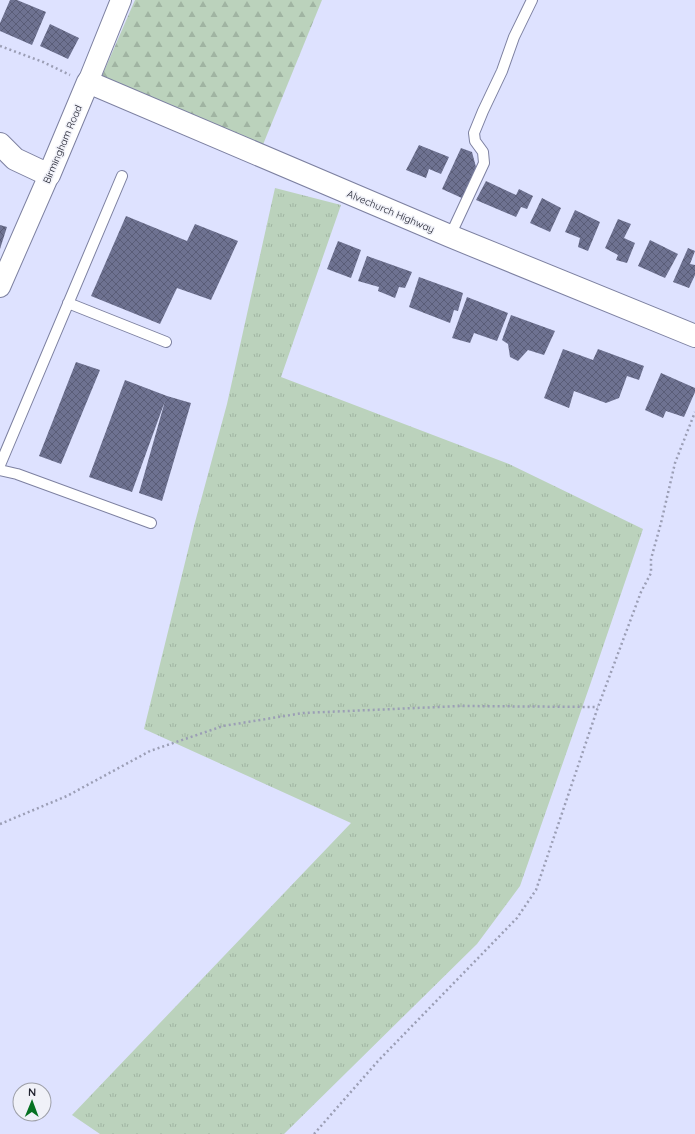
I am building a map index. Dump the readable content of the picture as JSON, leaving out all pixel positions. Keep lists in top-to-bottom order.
{
  "streets": {
    "street": ["Birmingham Road", "Alvechurch Highway"]
  },
  "crossings": [
    ["Birmingham Road", "Alvechurch Highway"]
  ],
  "north": "top"
}
